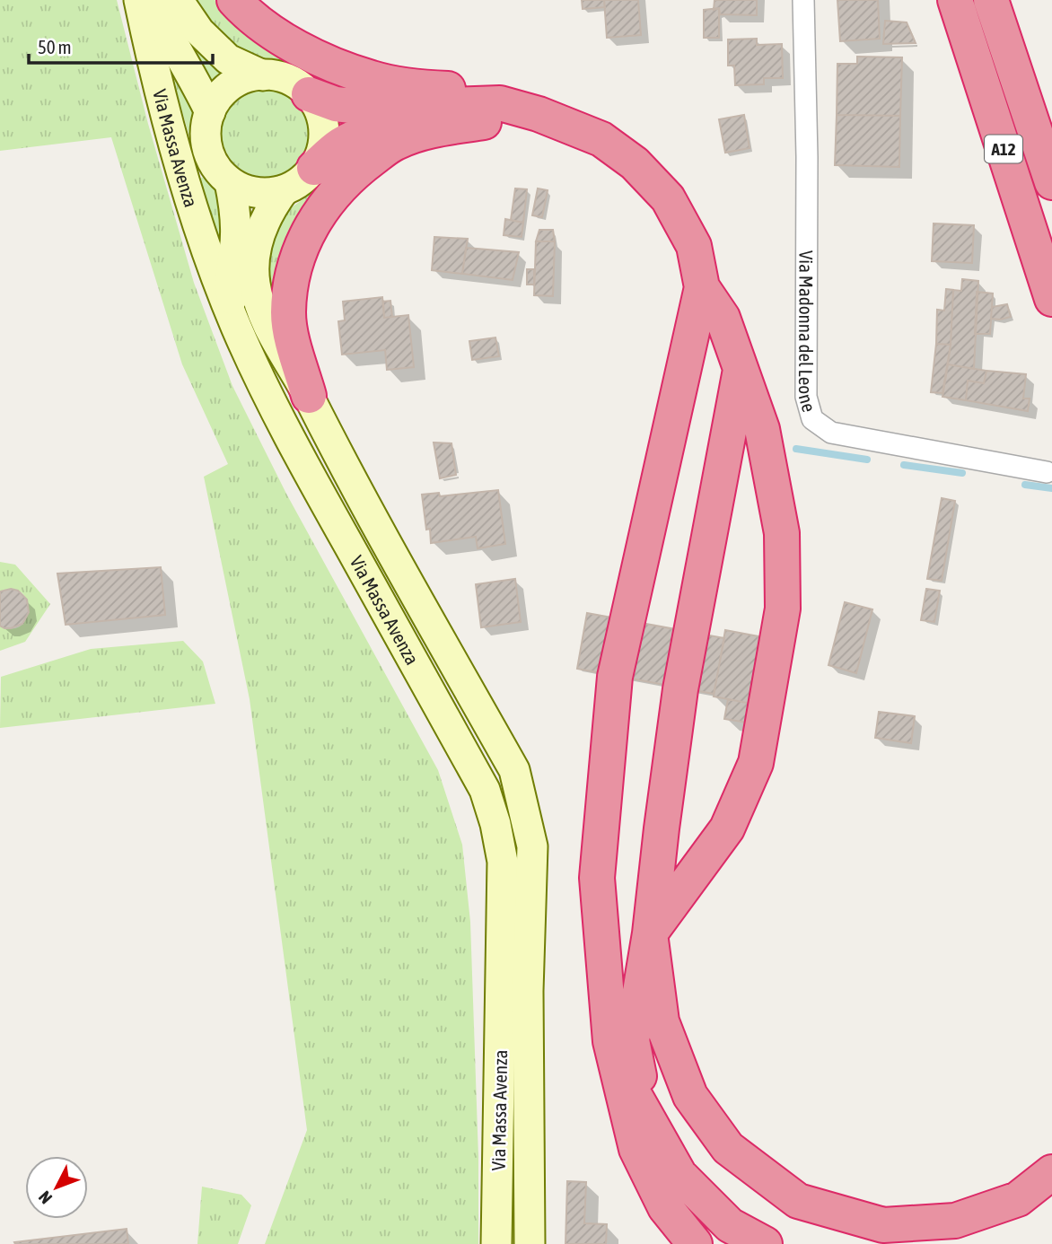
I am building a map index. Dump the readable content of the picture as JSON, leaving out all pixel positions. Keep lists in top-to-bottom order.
{
  "streets": {
    "highway": ["A12"],
    "main road": ["Via Massa Avenza"],
    "street": ["Via Madonna del Leone"]
  },
  "scale_bar": "50 m",
  "north": "bottom left"
}
